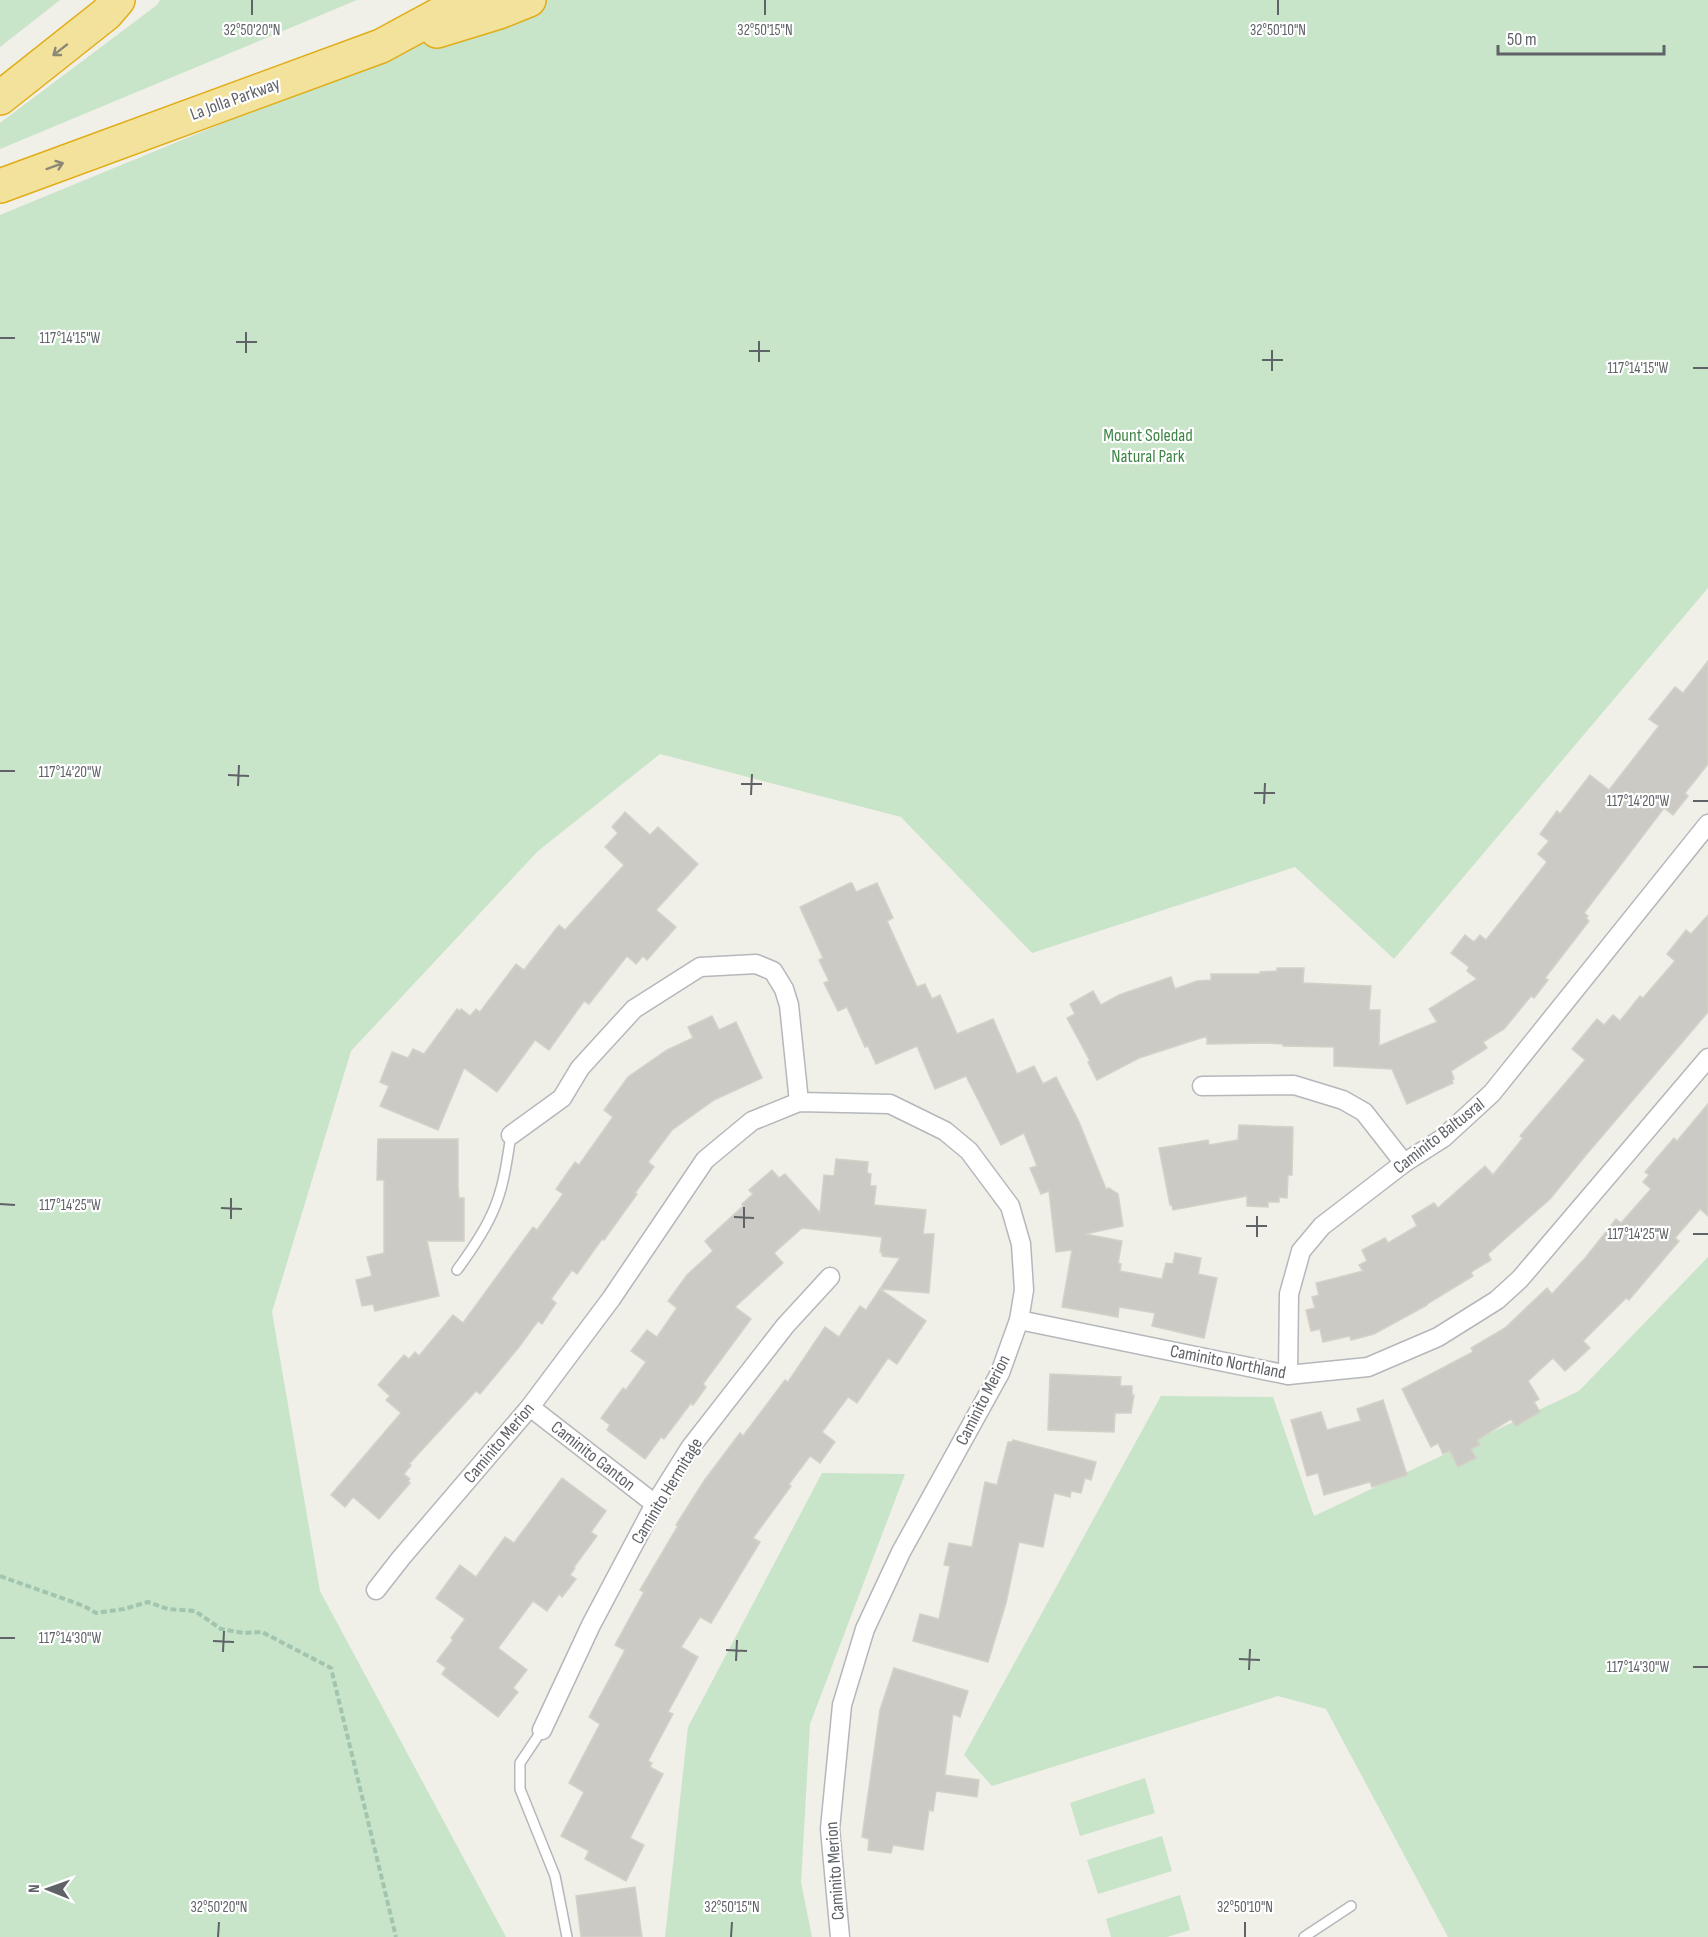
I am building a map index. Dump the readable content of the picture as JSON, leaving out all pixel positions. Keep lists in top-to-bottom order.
{
  "streets": {
    "highway": ["La Jolla Parkway"],
    "street": [
      "Caminito Baltusral",
      "Caminito Northland",
      "Caminito Merion",
      "Caminito Ganton",
      "Caminito Hermitage"
    ]
  },
  "crossings": [
    ["Caminito Baltusral", "Caminito Northland"],
    ["Caminito Northland", "Caminito Merion"],
    ["Caminito Merion", "Caminito Ganton"],
    ["Caminito Ganton", "Caminito Hermitage"]
  ],
  "parks": ["Mount Soledad Natural Park"],
  "scale_bar": "50 m",
  "north": "left",
  "coordinates": [
    "32°50'20\"N",
    "32°50'15\"N",
    "32°50'10\"N",
    "117°14'15\"W",
    "117°14'20\"W",
    "117°14'25\"W",
    "117°14'30\"W"
  ]
}
